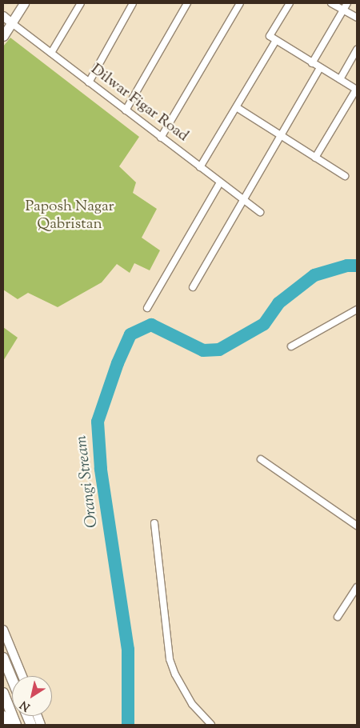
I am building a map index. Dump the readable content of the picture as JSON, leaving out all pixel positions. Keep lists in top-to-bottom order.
{
  "streets": {
    "street": ["Dilwar Figar Road"]
  },
  "water": ["Orangi Stream"],
  "parks": ["Paposh Nagar Qabristan"],
  "north": "bottom left"
}
